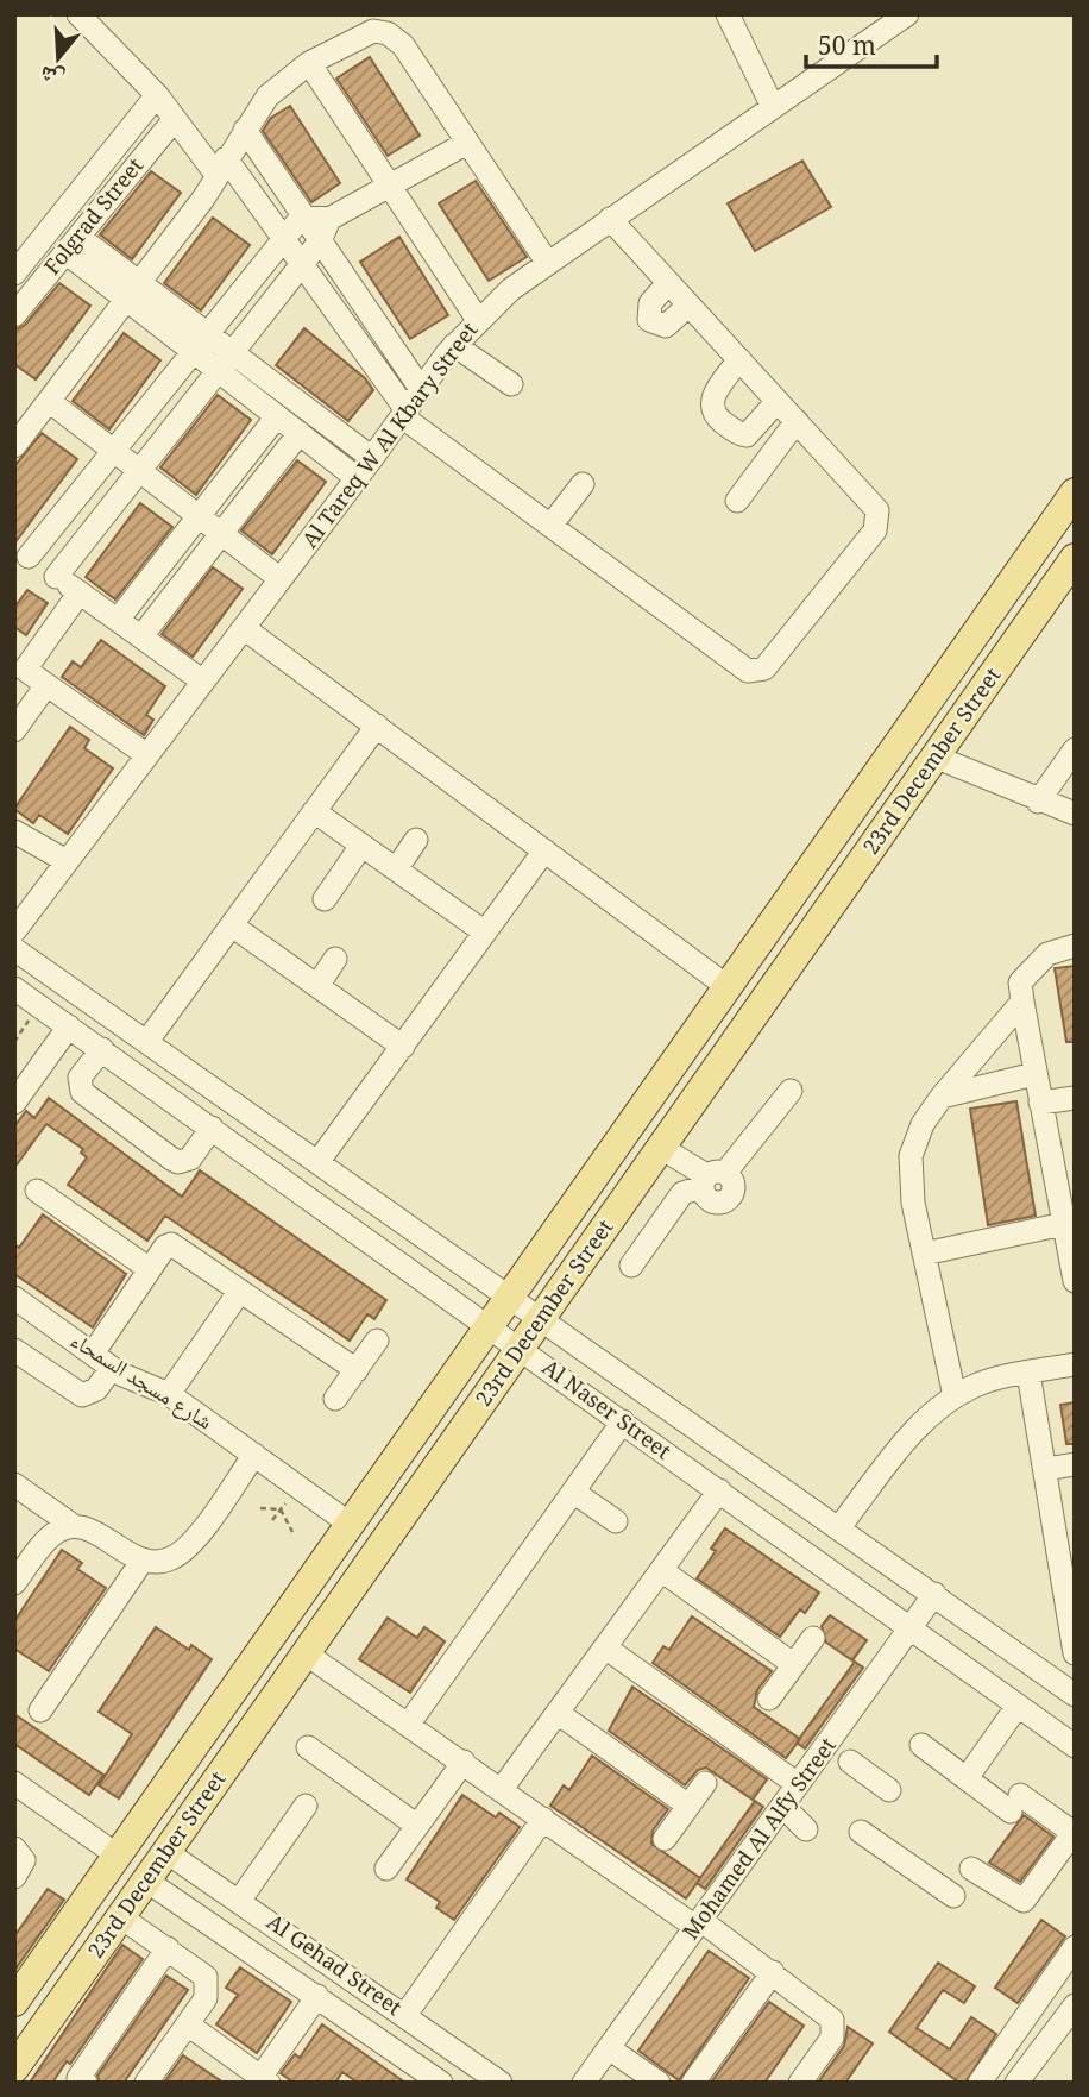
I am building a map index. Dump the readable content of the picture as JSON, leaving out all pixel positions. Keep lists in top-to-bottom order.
{
  "streets": {
    "main road": ["23rd December Street"],
    "street": [
      "Folgrad Street",
      "Al Tareq W Al Kbary Street",
      "شارع مسجد السمحاء",
      "Al Naser Street",
      "Mohamed Al Alfy Street",
      "Al Gehad Street"
    ]
  },
  "crossings": [
    ["23rd December Street", "شارع مسجد السمحاء"],
    ["23rd December Street", "Al Naser Street"],
    ["23rd December Street", "Al Gehad Street"],
    ["Al Naser Street", "Mohamed Al Alfy Street"]
  ],
  "scale_bar": "50 m",
  "north": "bottom"
}
